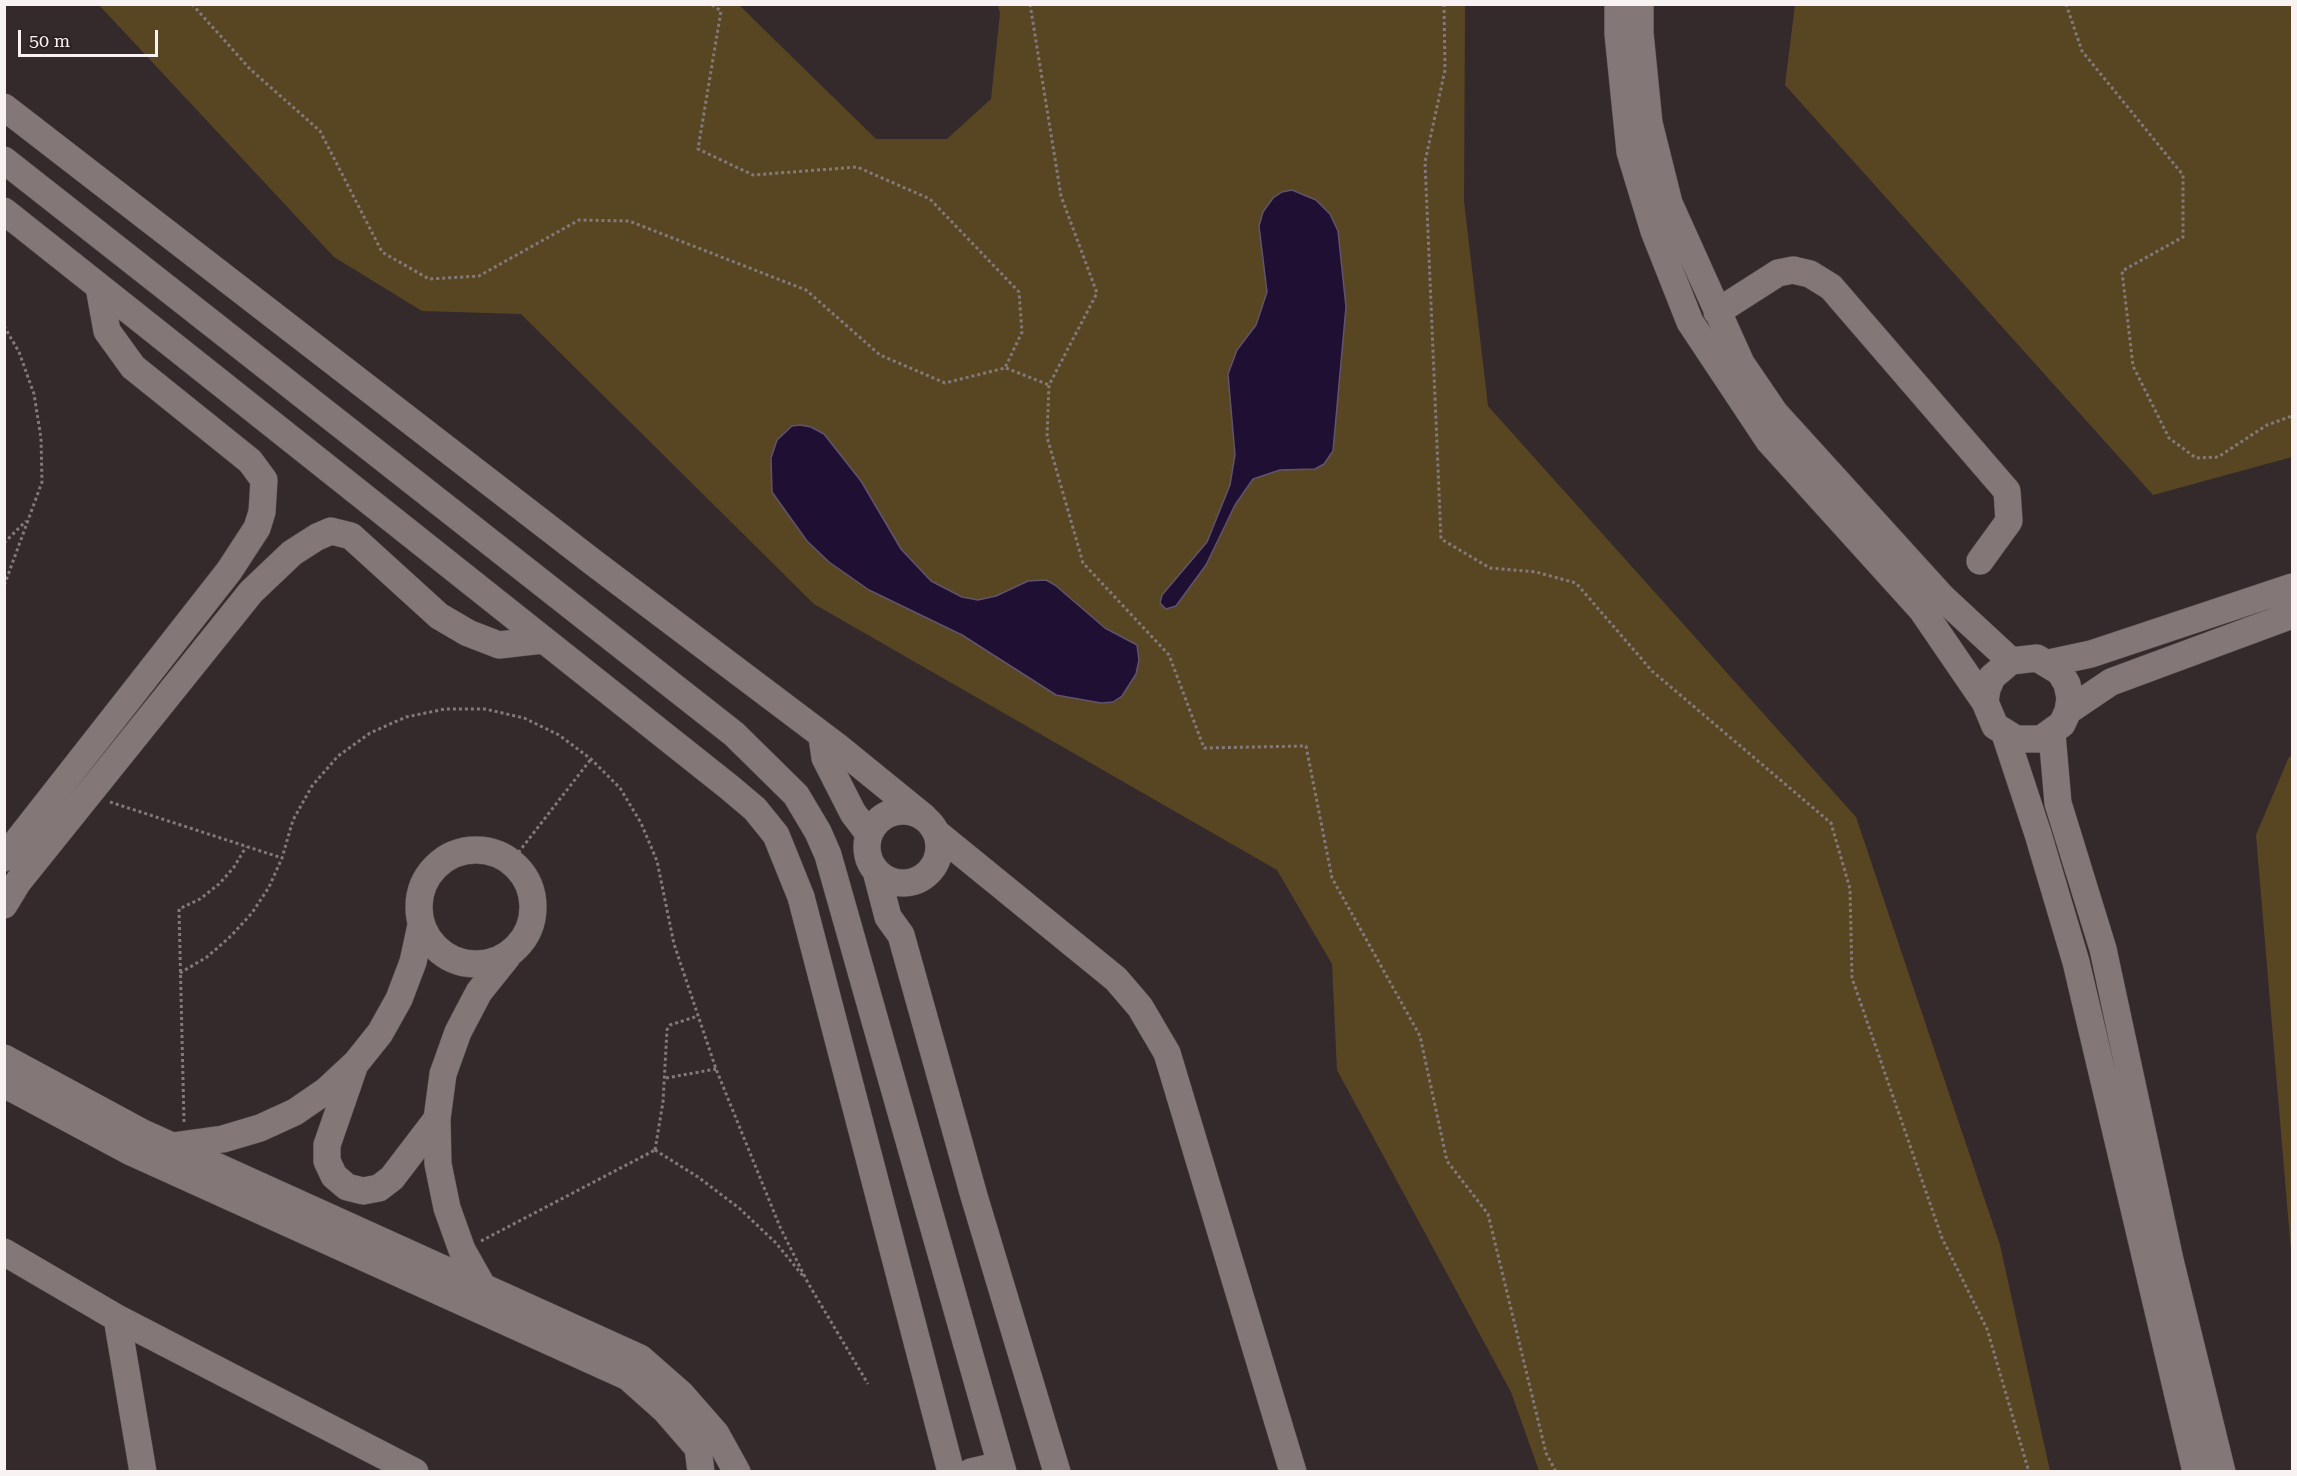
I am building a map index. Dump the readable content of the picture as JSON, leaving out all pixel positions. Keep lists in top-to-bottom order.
{
  "scale_bar": "50 m"
}
